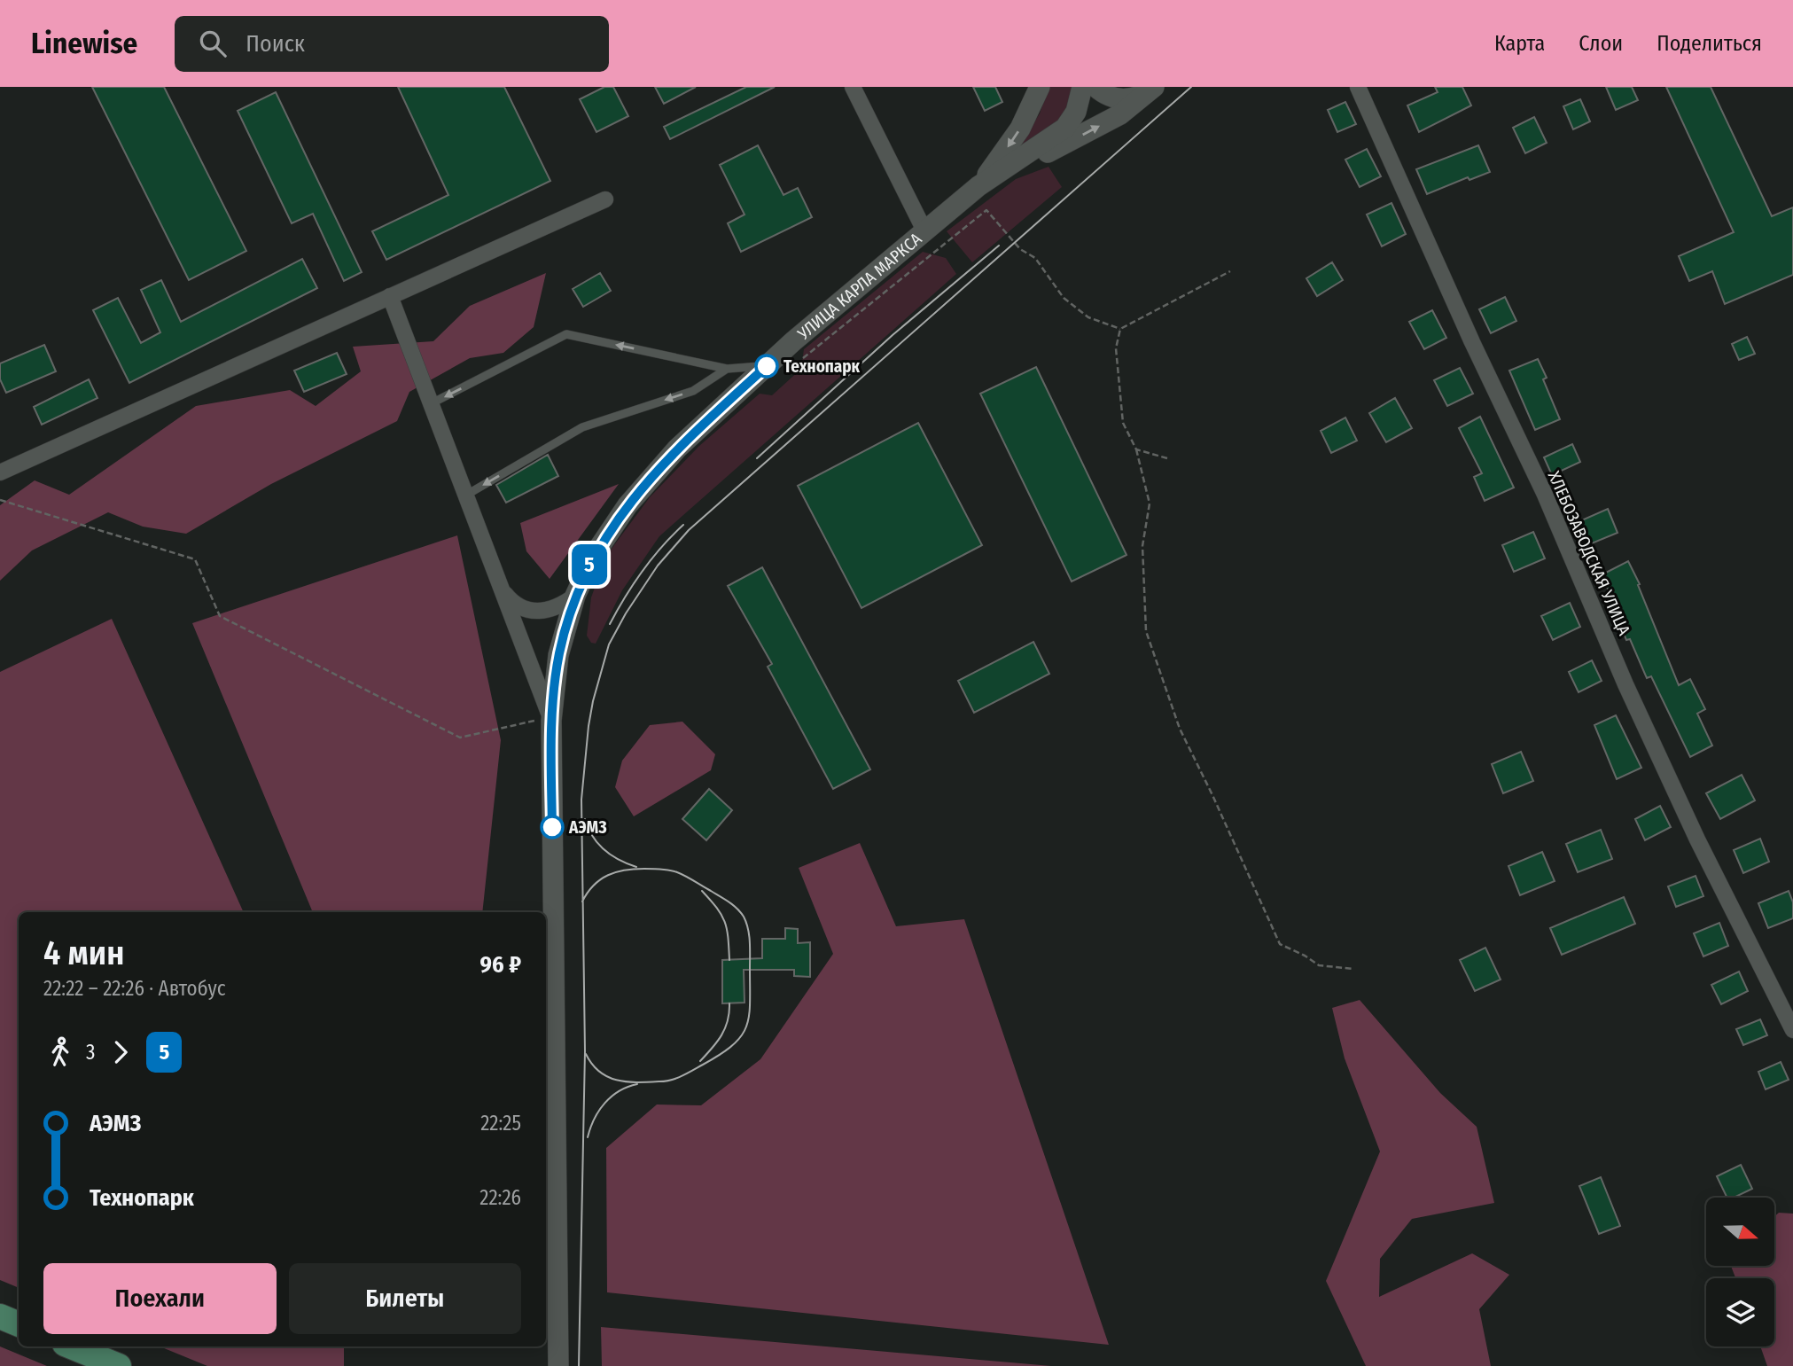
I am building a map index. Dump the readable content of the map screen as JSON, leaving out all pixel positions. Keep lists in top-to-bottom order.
{
  "streets": {
    "street": ["УЛИЦА КАРЛА МАРКСА", "ХЛЕБОЗАВОДСКАЯ УЛИЦА"]
  },
  "places": ["Технопарк", "АЭМЗ"],
  "lines": ["bus line 5"],
  "north": "right",
  "page": {
    "header": "Linewise",
    "search": "Поиск",
    "nav": ["Карта", "Слои", "Поделиться"],
    "on_map": "5",
    "heading": ["4 мин", "22:22 – 22:26 · Автобус", "96 ₽"],
    "legs": ["3", "5"],
    "list": [
      {
        "name": "АЭМЗ",
        "value": "22:25"
      },
      {
        "name": "Технопарк",
        "value": "22:26"
      }
    ],
    "buttons": ["Поехали", "Билеты"]
  }
}
